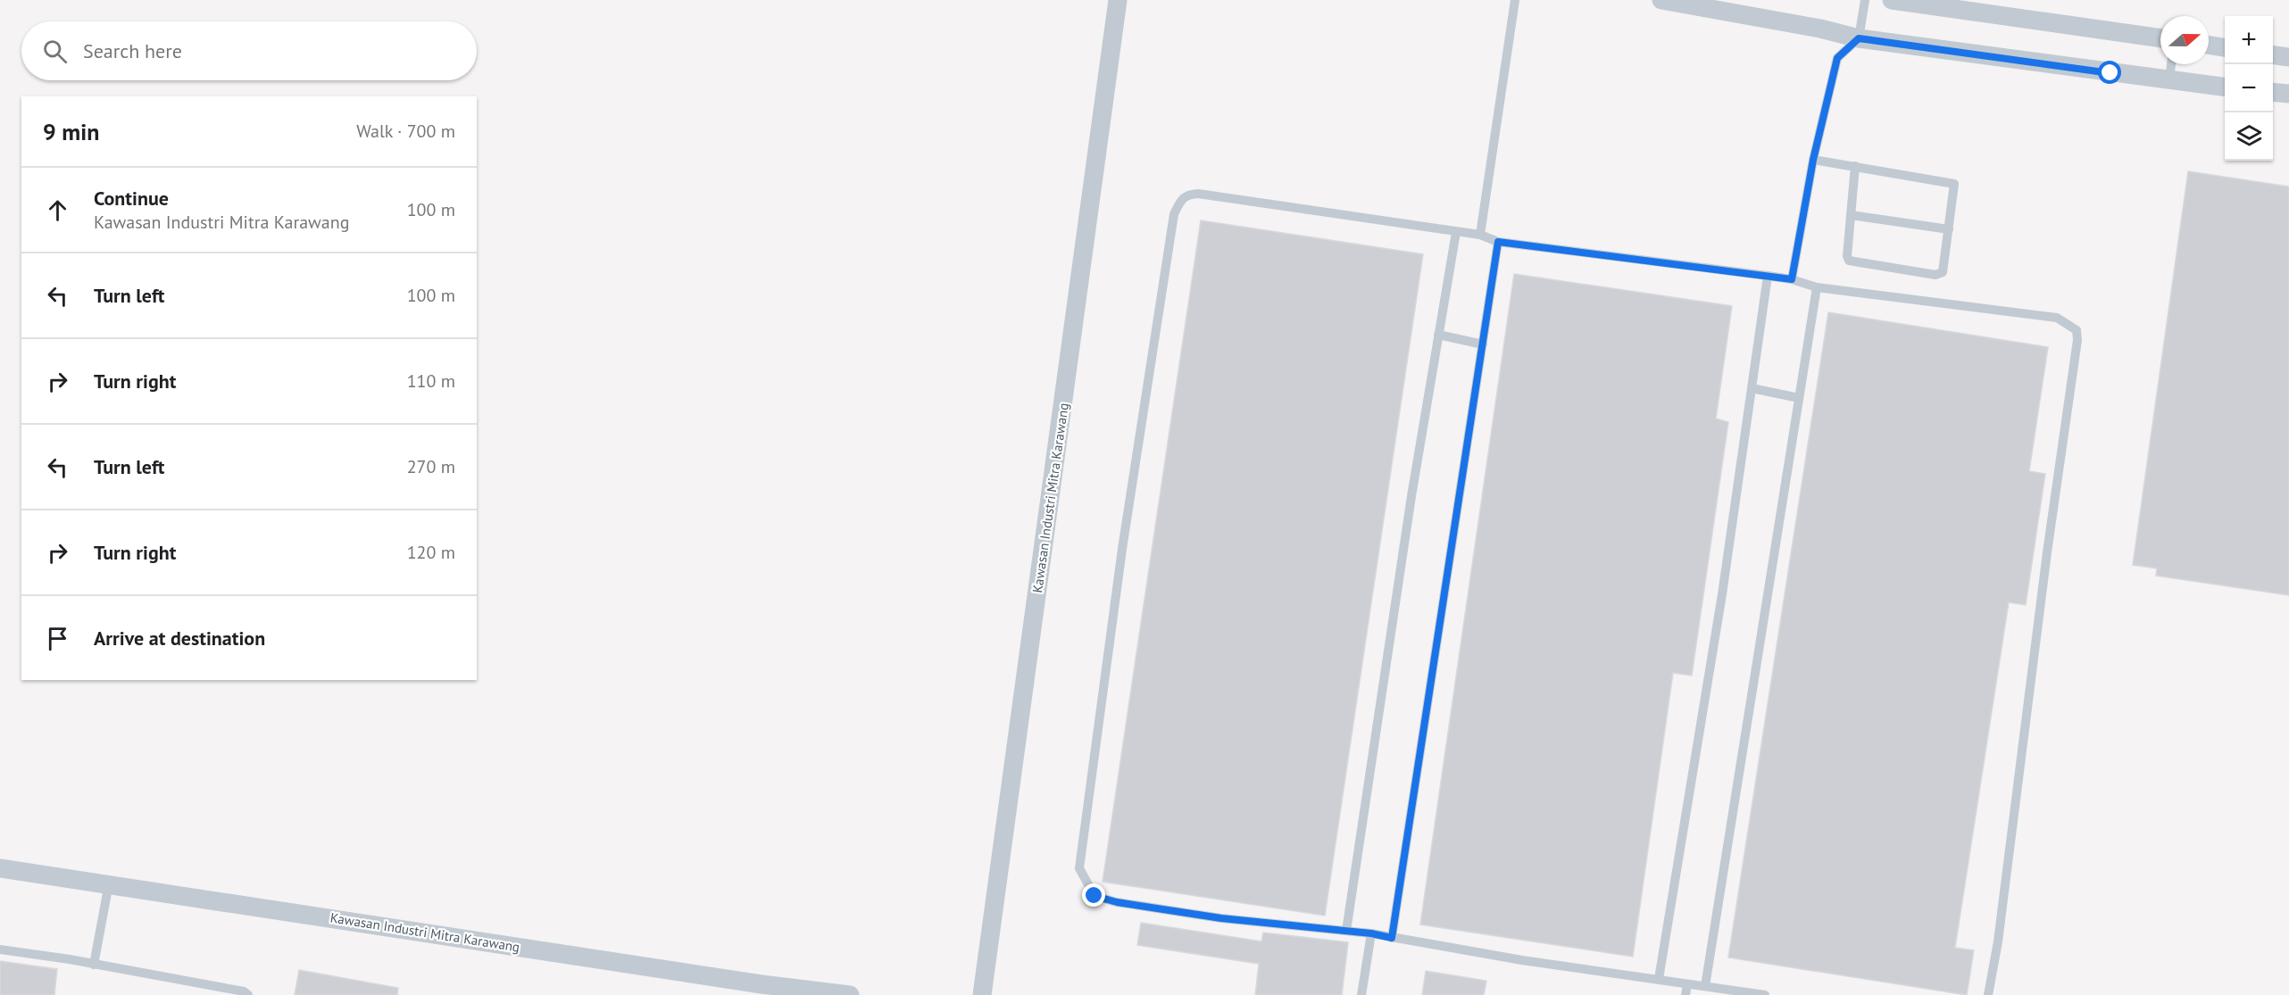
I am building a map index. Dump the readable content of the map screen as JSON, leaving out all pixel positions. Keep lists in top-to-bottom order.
{
  "streets": {
    "street": ["Kawasan Industri Mitra Karawang"]
  },
  "north": "right",
  "page": {
    "map_buttons": ["+", "−"],
    "search": "Search here",
    "heading": ["9 min", "Walk · 700 m"],
    "list": [
      ["Continue", "Kawasan Industri Mitra Karawang", "100 m"],
      ["Turn left", "100 m"],
      ["Turn right", "110 m"],
      ["Turn left", "270 m"],
      ["Turn right", "120 m"],
      "Arrive at destination"
    ]
  }
}
